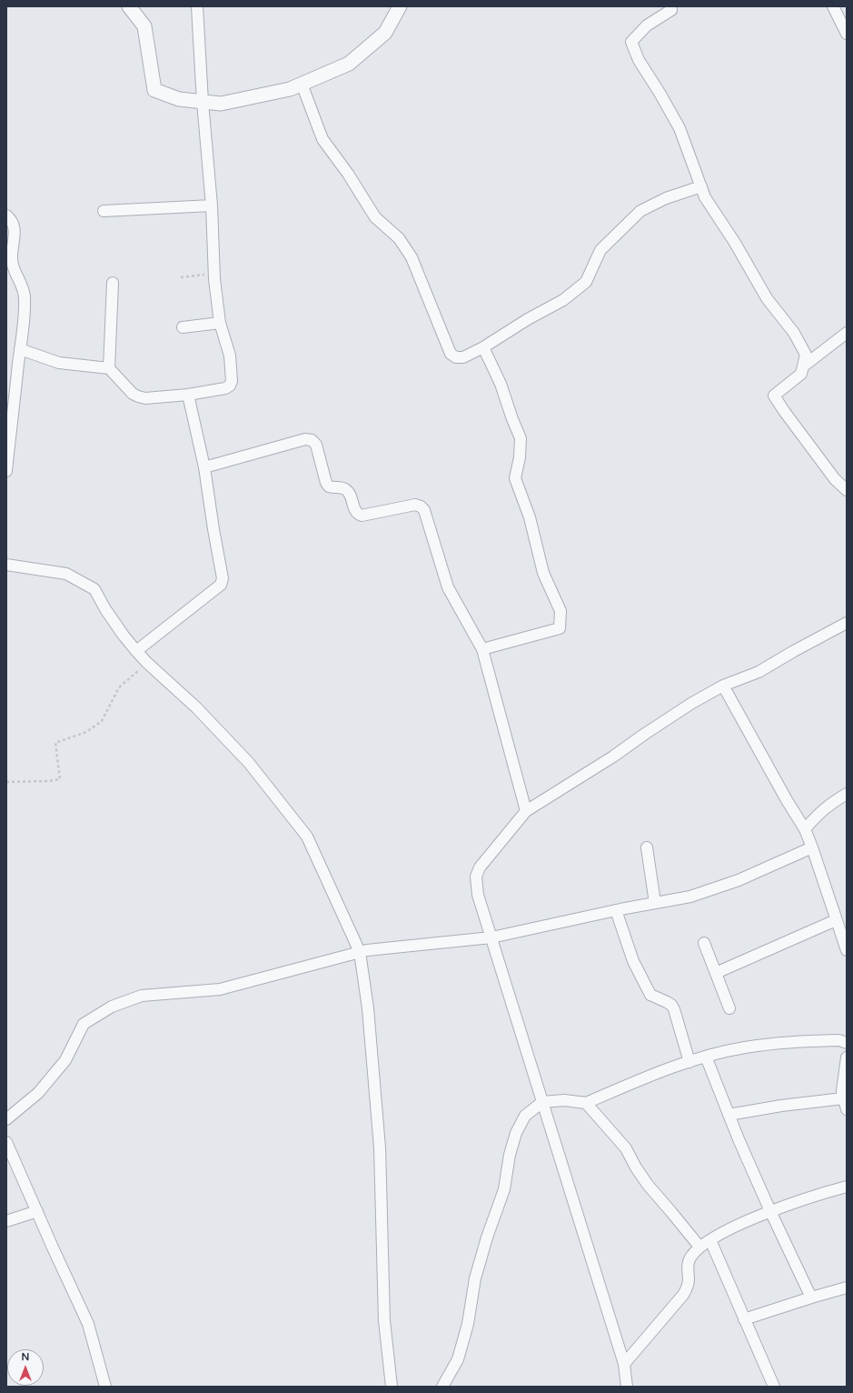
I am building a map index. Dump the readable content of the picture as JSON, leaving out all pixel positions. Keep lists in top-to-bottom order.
{
  "north": "top"
}
